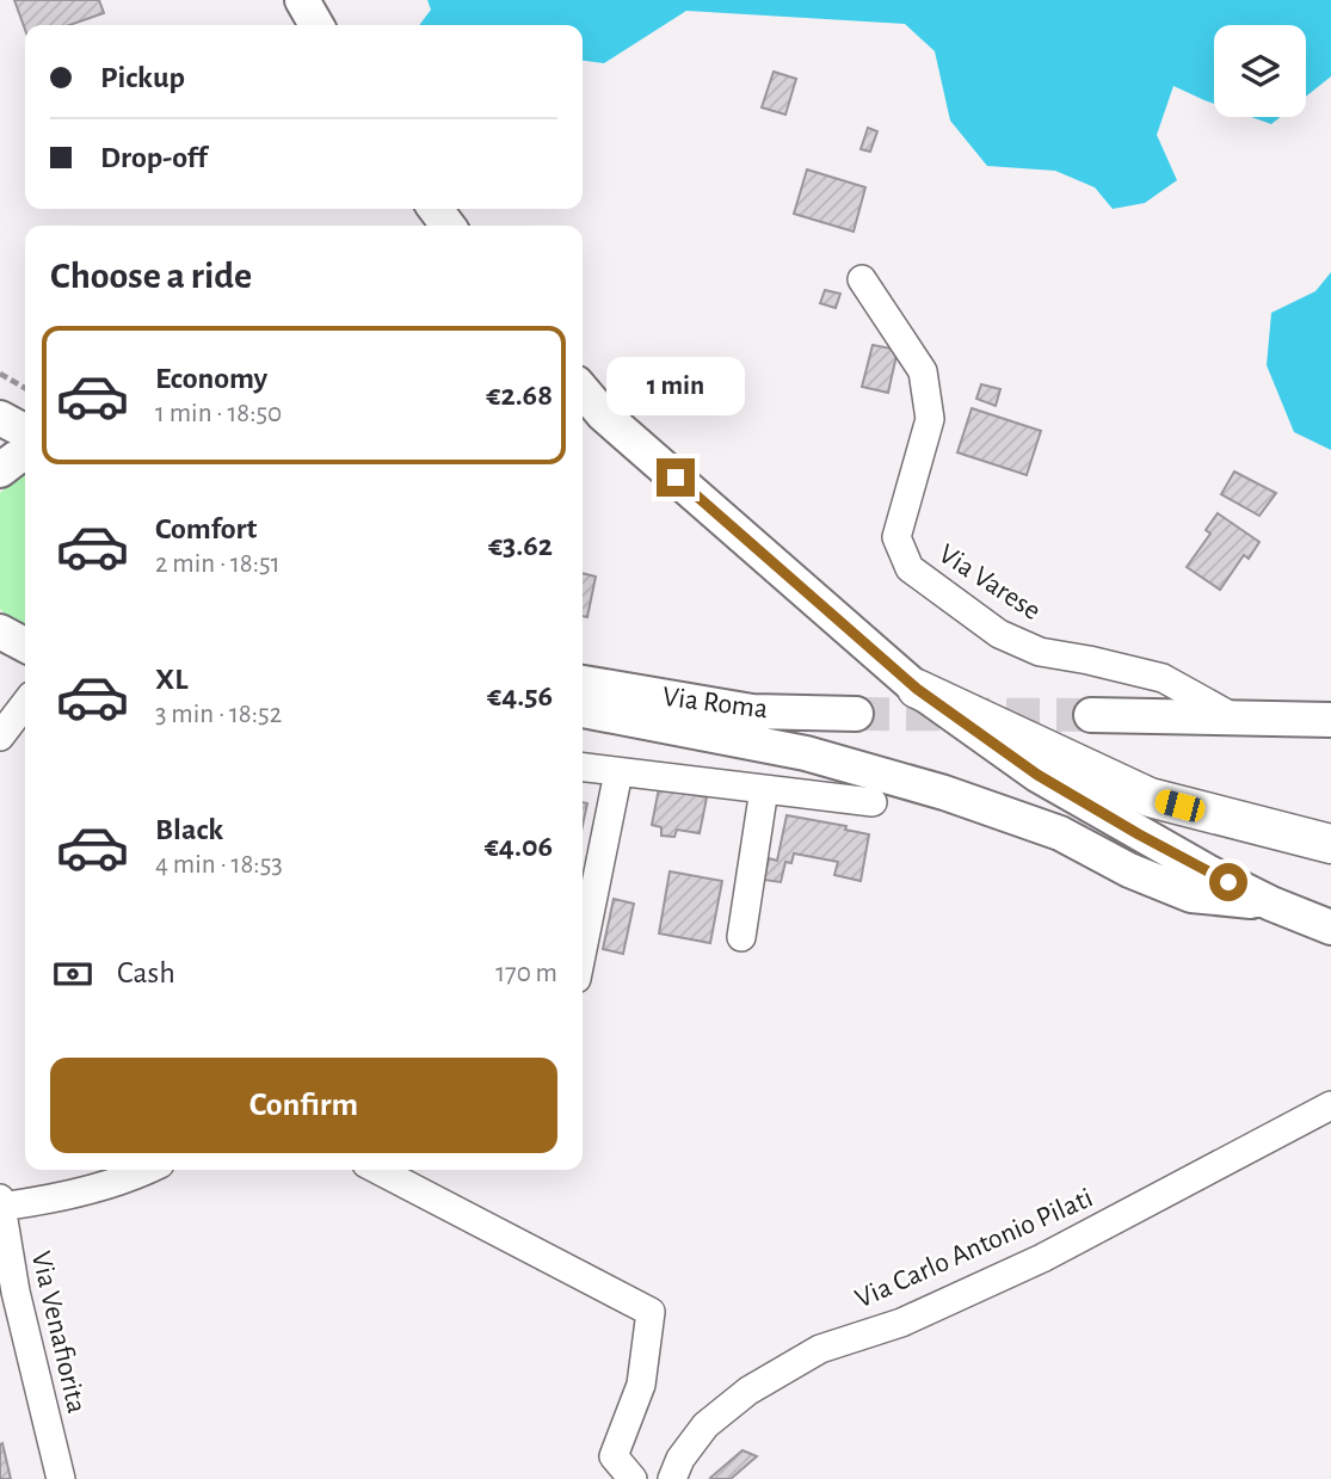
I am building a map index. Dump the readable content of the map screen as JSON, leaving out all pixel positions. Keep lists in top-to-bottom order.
{
  "streets": {
    "main road": ["Via Roma"],
    "street": ["Via Varese", "Via Carlo Antonio Pilati", "Via Venafiorita"]
  },
  "page": {
    "banner": ["Pickup", "Drop-off"],
    "heading": "Choose a ride",
    "list": [
      {
        "name": "Economy",
        "note": "1 min · 18:50",
        "value": "€2.68"
      },
      {
        "name": "Comfort",
        "note": "2 min · 18:51",
        "value": "€3.62"
      },
      {
        "name": "XL",
        "note": "3 min · 18:52",
        "value": "€4.56"
      },
      {
        "name": "Black",
        "note": "4 min · 18:53",
        "value": "€4.06"
      }
    ],
    "bubble": "1 min",
    "pay": ["Cash", "170 m"],
    "buttons": "Confirm"
  }
}
